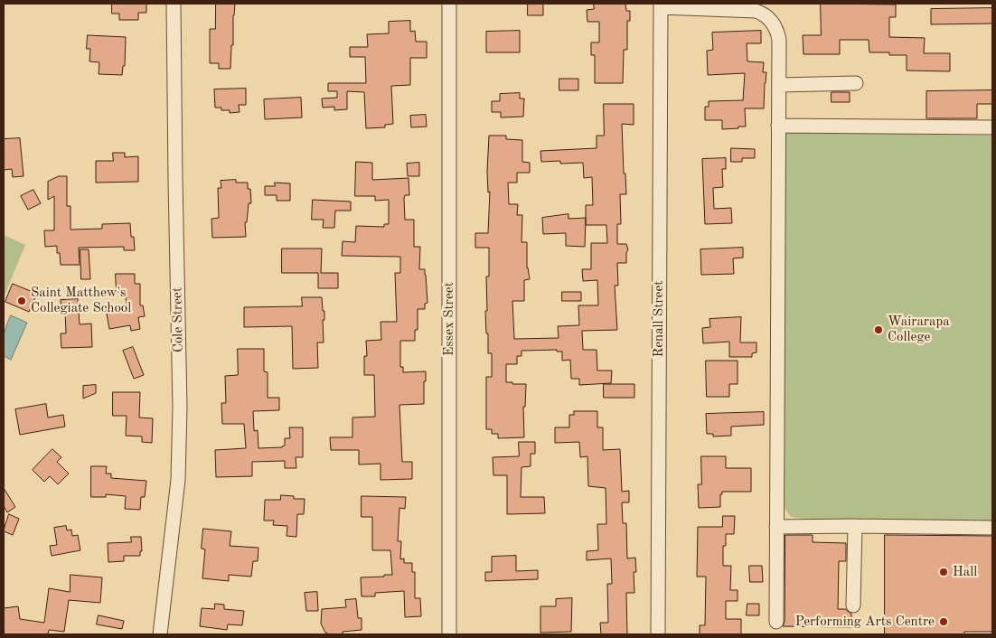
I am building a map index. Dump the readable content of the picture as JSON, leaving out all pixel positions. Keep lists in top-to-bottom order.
{
  "streets": {
    "street": ["Essex Street", "Renall Street", "Cole Street"]
  },
  "places": [
    "Saint Matthew's Collegiate School",
    "Wairarapa College",
    "Hall",
    "Performing Arts Centre"
  ]
}
